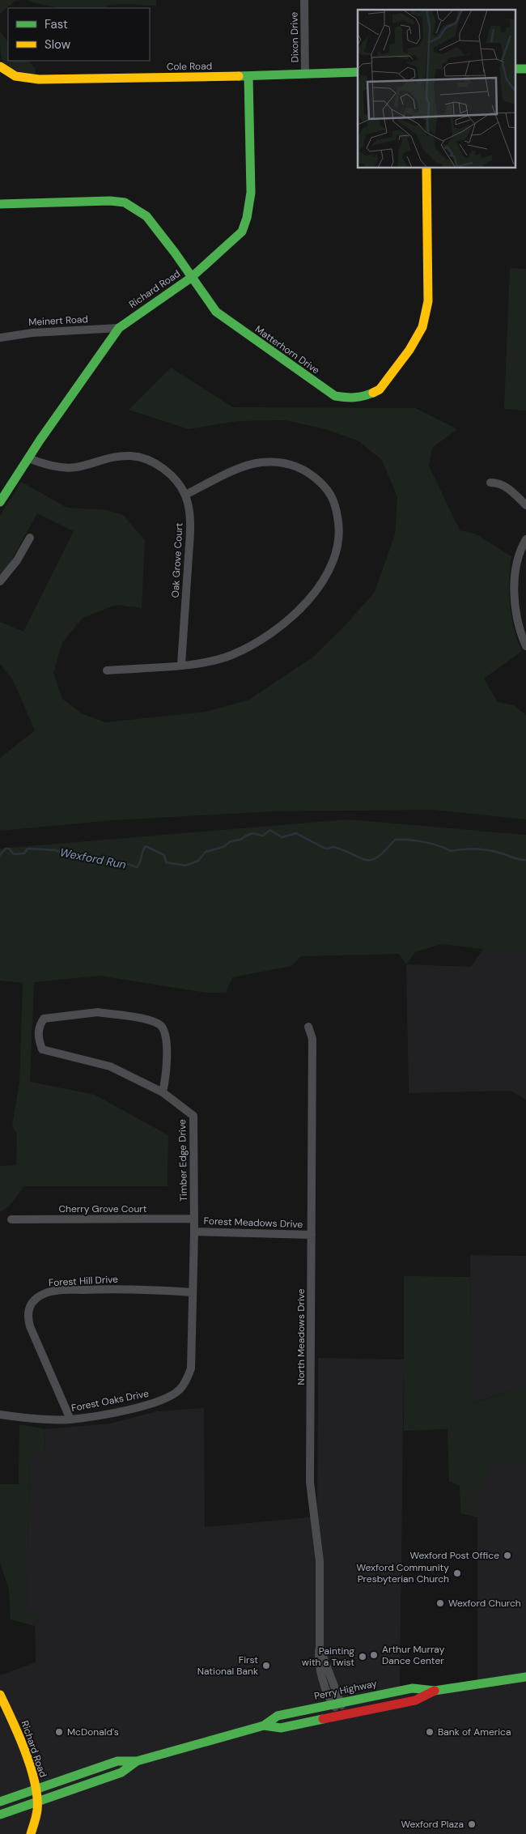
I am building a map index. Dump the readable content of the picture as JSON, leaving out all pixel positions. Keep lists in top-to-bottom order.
{
  "streets": {
    "main road": [
      "Cole Road",
      "Richard Road",
      "Matterhorn Drive",
      "Perry Highway"
    ],
    "street": [
      "Dixon Drive",
      "Meinert Road",
      "Oak Grove Court",
      "Timber Edge Drive",
      "Cherry Grove Court",
      "Forest Meadows Drive",
      "Forest Hill Drive",
      "North Meadows Drive",
      "Forest Oaks Drive"
    ]
  },
  "crossings": [
    ["Dixon Drive", "Cole Road"],
    ["Cole Road", "Richard Road"],
    ["Richard Road", "Meinert Road"],
    ["Richard Road", "Matterhorn Drive"],
    ["Richard Road", "Perry Highway"],
    ["Timber Edge Drive", "Cherry Grove Court"],
    ["Timber Edge Drive", "Forest Oaks Drive"],
    ["Cherry Grove Court", "Forest Oaks Drive"],
    ["Forest Meadows Drive", "North Meadows Drive"],
    ["Forest Meadows Drive", "Forest Oaks Drive"],
    ["Forest Hill Drive", "Forest Oaks Drive"],
    ["North Meadows Drive", "Perry Highway"]
  ],
  "water": ["Wexford Run"],
  "places": [
    "Wexford Post Office",
    "Wexford Community Presbyterian Church",
    "Wexford Church",
    "Arthur Murray Dance Center",
    "Painting with a Twist",
    "First National Bank",
    "McDonald's",
    "Bank of America",
    "Wexford Plaza"
  ],
  "legend": ["Fast", "Slow"]
}
